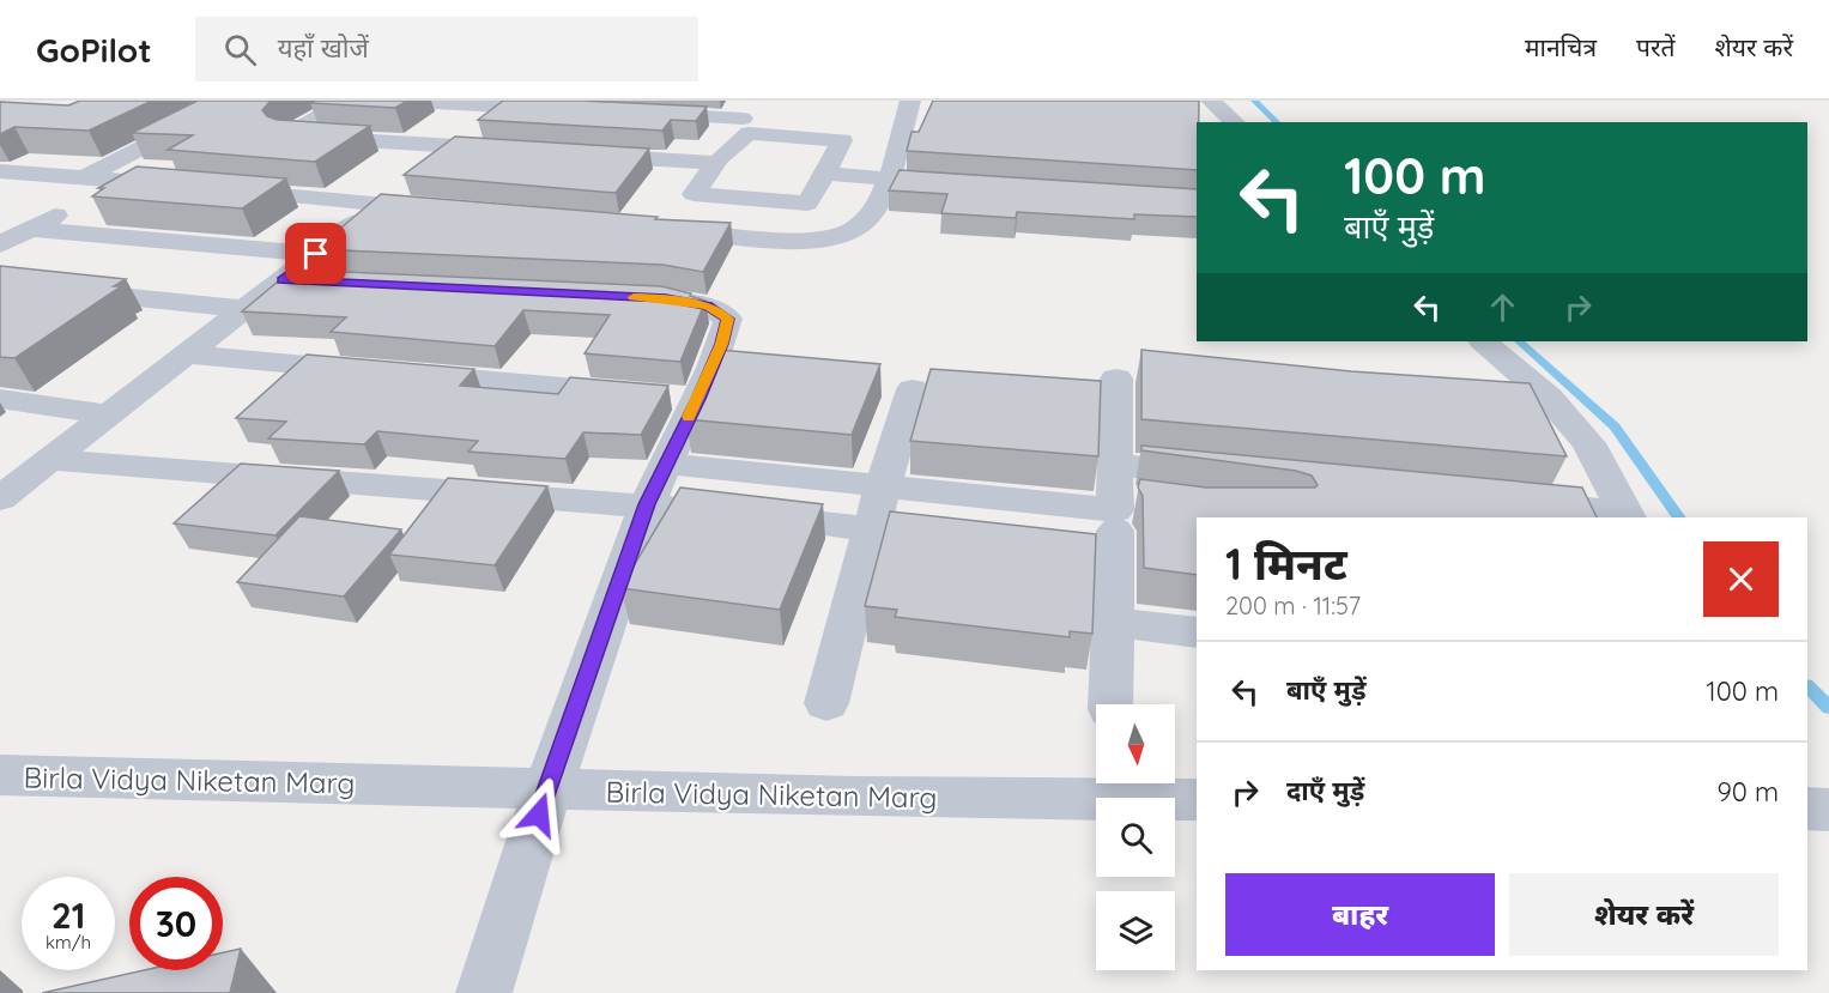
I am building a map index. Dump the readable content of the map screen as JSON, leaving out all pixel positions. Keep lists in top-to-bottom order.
{
  "streets": {
    "street": ["Birla Vidya Niketan Marg"]
  },
  "north": "bottom",
  "page": {
    "header": "GoPilot",
    "search": "यहाँ खोजें",
    "nav": ["मानचित्र", "परतें", "शेयर करें"],
    "turn": ["100 m", "बाएँ मुड़ें"],
    "heading": ["1 मिनट", "200 m · 11:57"],
    "list": [
      {
        "name": "बाएँ मुड़ें",
        "value": "100 m"
      },
      {
        "name": "दाएँ मुड़ें",
        "value": "90 m"
      }
    ],
    "buttons": ["बाहर", "शेयर करें"],
    "speed": "21 km/h",
    "limit": "30"
  }
}
